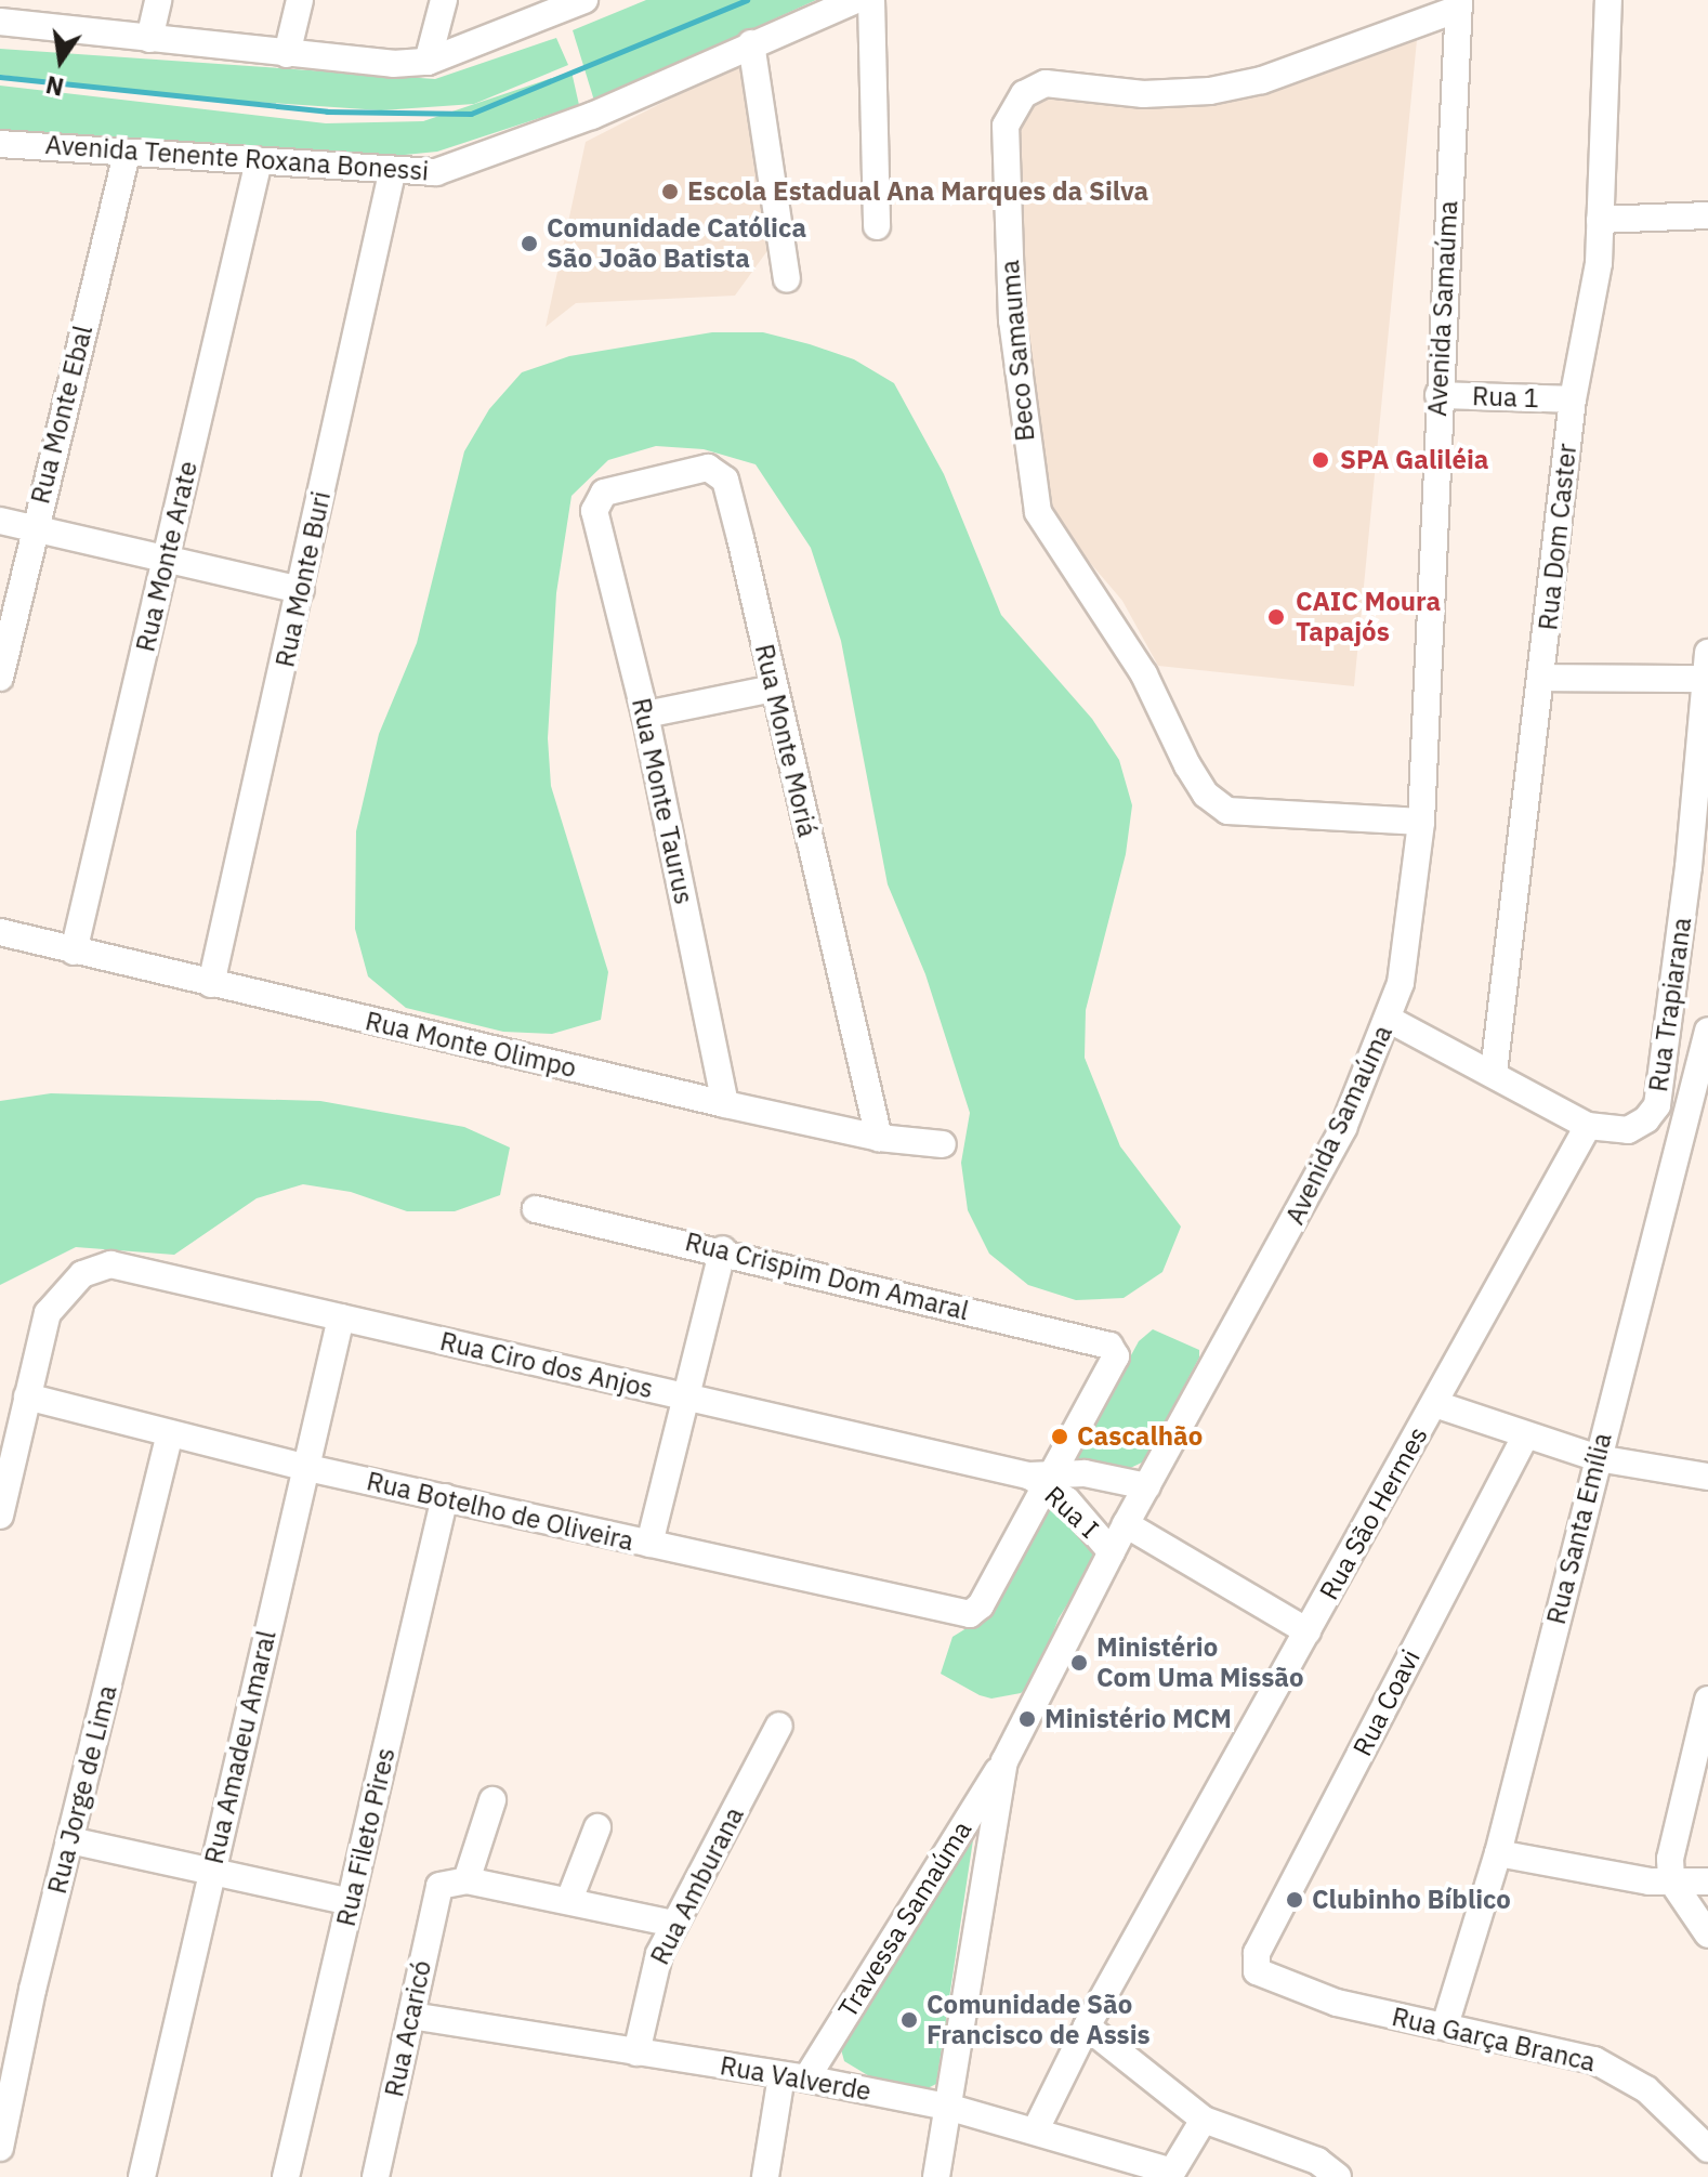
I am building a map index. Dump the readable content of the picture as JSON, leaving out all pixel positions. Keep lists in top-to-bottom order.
{
  "streets": {
    "street": [
      "Avenida Tenente Roxana Bonessi",
      "Avenida Samaúma",
      "Beco Samauma",
      "Rua 1",
      "Rua Monte Ebal",
      "Rua Dom Caster",
      "Rua Monte Arate",
      "Rua Monte Buri",
      "Rua Monte Moriá",
      "Rua Monte Taurus",
      "Rua Trapiarana",
      "Rua Monte Olimpo",
      "Rua Crispim Dom Amaral",
      "Rua Ciro dos Anjos",
      "Rua Botelho de Oliveira",
      "Rua I",
      "Rua São Hermes",
      "Rua Santa Emília",
      "Rua Coavi",
      "Rua Amadeu Amaral",
      "Rua Jorge de Lima",
      "Rua Fileto Pires",
      "Rua Amburana",
      "Travessa Samaúma",
      "Rua Acaricó",
      "Rua Garça Branca",
      "Rua Valverde"
    ]
  },
  "crossings": [
    ["Avenida Tenente Roxana Bonessi", "Rua Monte Ebal"],
    ["Avenida Tenente Roxana Bonessi", "Rua Monte Arate"],
    ["Avenida Tenente Roxana Bonessi", "Rua Monte Buri"],
    ["Avenida Samaúma", "Beco Samauma"],
    ["Avenida Samaúma", "Rua 1"],
    ["Avenida Samaúma", "Rua Trapiarana"],
    ["Avenida Samaúma", "Rua Ciro dos Anjos"],
    ["Avenida Samaúma", "Rua I"],
    ["Avenida Samaúma", "Travessa Samaúma"],
    ["Avenida Samaúma", "Rua Valverde"],
    ["Rua 1", "Rua Dom Caster"],
    ["Rua Dom Caster", "Rua Trapiarana"],
    ["Rua Monte Arate", "Rua Monte Olimpo"],
    ["Rua Monte Buri", "Rua Monte Olimpo"],
    ["Rua Monte Moriá", "Rua Monte Taurus"],
    ["Rua Monte Moriá", "Rua Monte Olimpo"],
    ["Rua Monte Taurus", "Rua Monte Olimpo"],
    ["Rua Trapiarana", "Rua São Hermes"],
    ["Rua Crispim Dom Amaral", "Rua Ciro dos Anjos"],
    ["Rua Crispim Dom Amaral", "Rua Botelho de Oliveira"],
    ["Rua Crispim Dom Amaral", "Rua I"],
    ["Rua Ciro dos Anjos", "Rua Botelho de Oliveira"],
    ["Rua Ciro dos Anjos", "Rua I"],
    ["Rua Ciro dos Anjos", "Rua Amadeu Amaral"],
    ["Rua Botelho de Oliveira", "Rua I"],
    ["Rua Botelho de Oliveira", "Rua Amadeu Amaral"],
    ["Rua Botelho de Oliveira", "Rua Jorge de Lima"],
    ["Rua Botelho de Oliveira", "Rua Fileto Pires"],
    ["Rua São Hermes", "Rua Valverde"],
    ["Rua Santa Emília", "Rua Garça Branca"],
    ["Rua Coavi", "Rua Garça Branca"],
    ["Rua Amburana", "Rua Valverde"],
    ["Travessa Samaúma", "Rua Valverde"],
    ["Rua Acaricó", "Rua Valverde"]
  ],
  "places": [
    "Escola Estadual Ana Marques da Silva",
    "Comunidade Católica São João Batista",
    "SPA Galiléia",
    "CAIC Moura Tapajós",
    "Cascalhão",
    "Ministério Com Uma Missão",
    "Ministério MCM",
    "Clubinho Bíblico",
    "Comunidade São Francisco de Assis"
  ],
  "north": "bottom"
}
